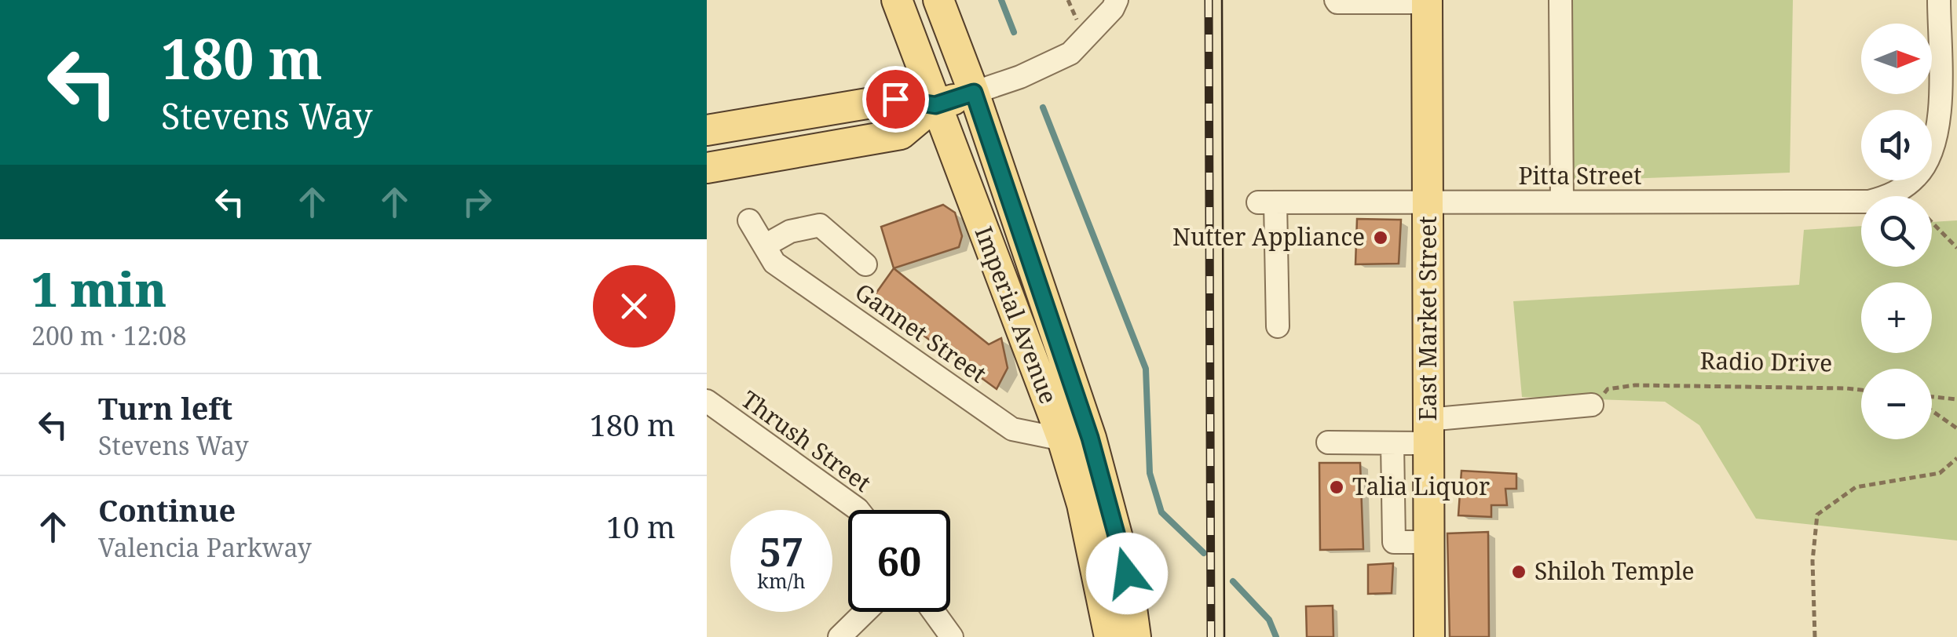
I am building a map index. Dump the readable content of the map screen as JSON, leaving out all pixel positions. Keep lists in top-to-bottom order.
{
  "streets": {
    "main road": ["Imperial Avenue", "East Market Street"],
    "street": ["Pitta Street", "Gannet Street", "Thrush Street"],
    "path": ["Radio Drive"]
  },
  "crossings": [
    ["Pitta Street", "East Market Street"],
    ["Imperial Avenue", "Gannet Street"]
  ],
  "places": ["Nutter Appliance", "Talia Liquor", "Shiloh Temple"],
  "north": "right",
  "page": {
    "turn": ["180 m", "Stevens Way"],
    "map_buttons": ["+", "−"],
    "heading": ["1 min", "200 m · 12:08"],
    "list": [
      {
        "name": "Turn left",
        "note": "Stevens Way",
        "value": "180 m"
      },
      {
        "name": "Continue",
        "note": "Valencia Parkway",
        "value": "10 m"
      }
    ],
    "speed": "57 km/h",
    "limit": "60"
  }
}
